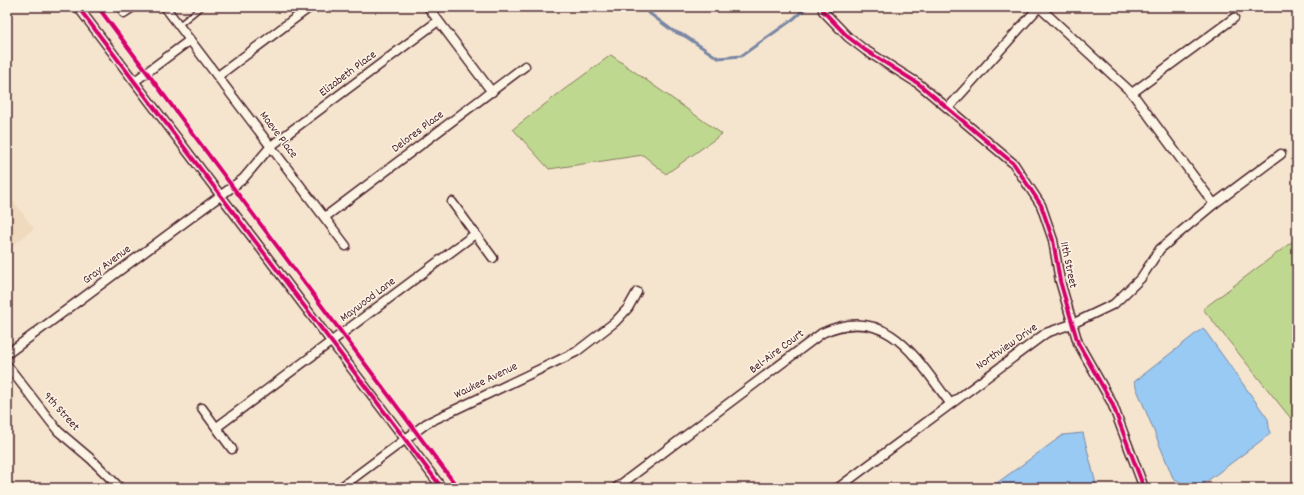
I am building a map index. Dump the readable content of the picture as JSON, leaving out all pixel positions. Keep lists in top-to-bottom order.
{
  "streets": {
    "street": [
      "Elizabeth Place",
      "Delores Place",
      "Maeve Place",
      "Gray Avenue",
      "11th Street",
      "Maywood Lane",
      "Northview Drive",
      "Bel-Aire Court",
      "Waukee Avenue",
      "9th Street"
    ]
  },
  "crossings": [
    ["Elizabeth Place", "Maeve Place"],
    ["Elizabeth Place", "Gray Avenue"],
    ["Delores Place", "Maeve Place"],
    ["11th Street", "Northview Drive"],
    ["Northview Drive", "Bel-Aire Court"]
  ]
}
